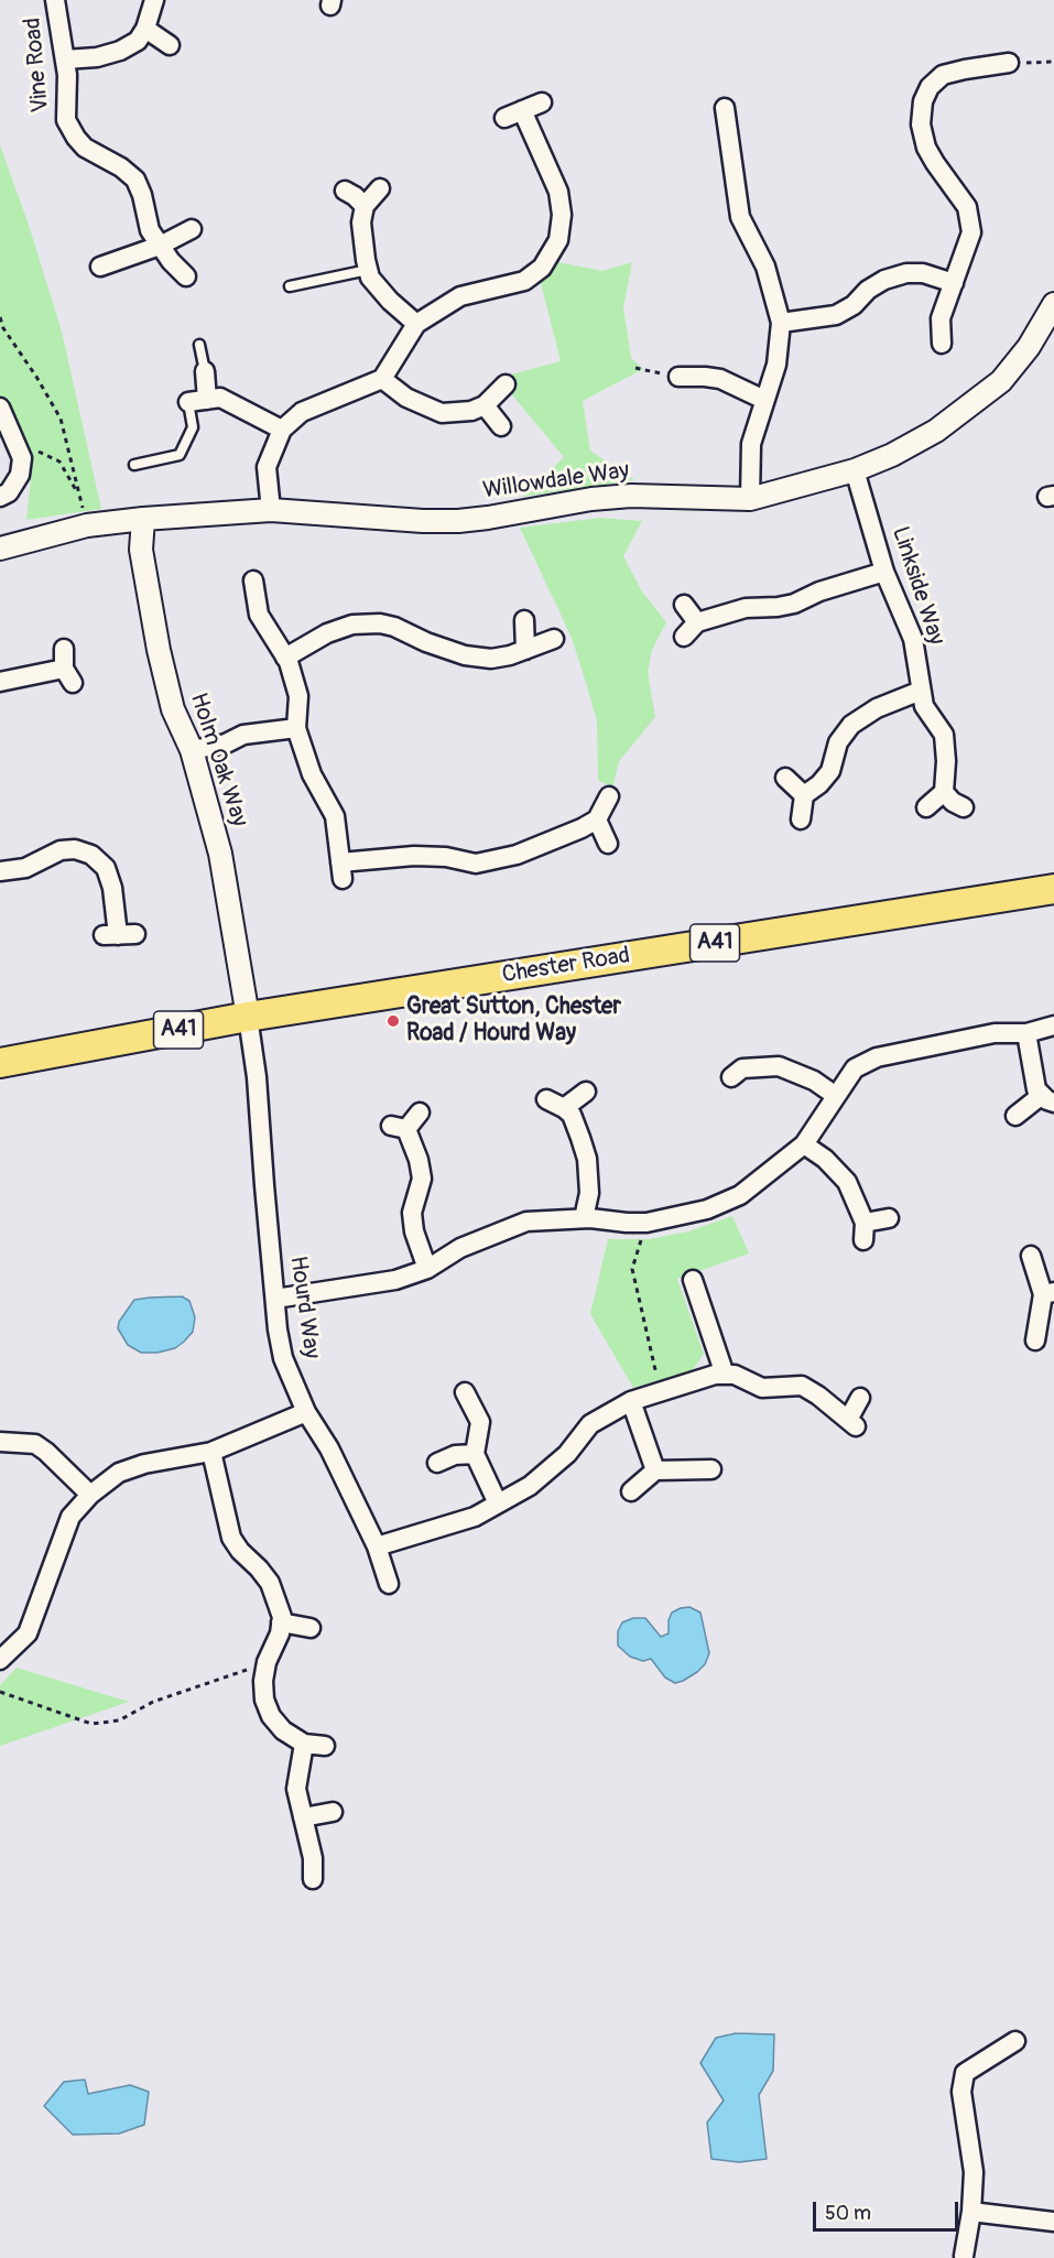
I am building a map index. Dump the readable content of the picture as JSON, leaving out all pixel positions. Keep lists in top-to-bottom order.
{
  "streets": {
    "main road": ["A41", "Chester Road"],
    "street": [
      "Vine Road",
      "Willowdale Way",
      "Linkside Way",
      "Holm Oak Way",
      "Hourd Way"
    ]
  },
  "crossings": [
    ["Willowdale Way", "Linkside Way"],
    ["Willowdale Way", "Holm Oak Way"],
    ["Holm Oak Way", "Chester Road"],
    ["Holm Oak Way", "Hourd Way"],
    ["Chester Road", "Hourd Way"]
  ],
  "places": ["Great Sutton, Chester Road / Hourd Way"],
  "scale_bar": "50 m"
}
